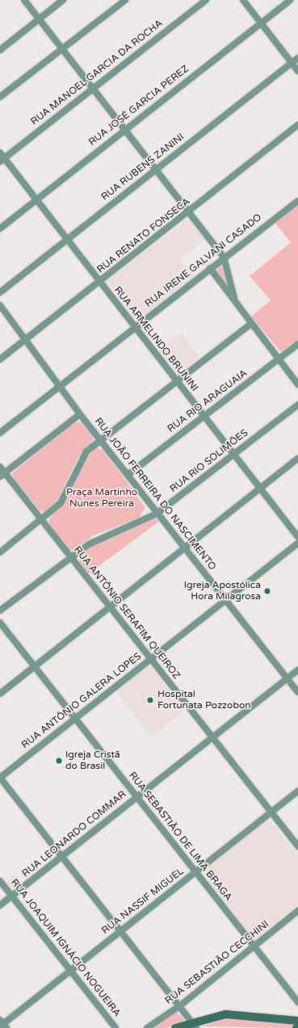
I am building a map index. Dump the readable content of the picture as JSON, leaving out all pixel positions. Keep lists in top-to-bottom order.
{
  "streets": {
    "street": [
      "RUA MANOEL GARCIA DA ROCHA",
      "RUA JOSÉ GARCIA PEREZ",
      "RUA RUBENS ZANINI",
      "RUA RENATO FONSECA",
      "RUA IRENE GALVANI CASADO",
      "RUA ARMELINDO BRUNINI",
      "RUA RIO ARAGUAIA",
      "RUA RIO SOLIMÕES",
      "RUA JOÃO FERREIRA DO NASCIMENTO",
      "RUA ANTÔNIO SERAFIM QUEIROZ",
      "RUA ANTÔNIO GALERA LOPES",
      "RUA LEONARDO COMMAR",
      "RUA SEBASTIÃO DE LIMA BRAGA",
      "RUA NASSIF MIGUEL",
      "RUA JOAQUIM IGNÁCIO NOGUEIRA",
      "RUA SEBASTIÃO CECCHINI"
    ]
  },
  "crossings": [
    ["RUA MANOEL GARCIA DA ROCHA", "RUA ARMELINDO BRUNINI"],
    ["RUA JOSÉ GARCIA PEREZ", "RUA ARMELINDO BRUNINI"],
    ["RUA RUBENS ZANINI", "RUA ARMELINDO BRUNINI"],
    ["RUA RENATO FONSECA", "RUA ARMELINDO BRUNINI"],
    ["RUA RENATO FONSECA", "RUA JOÃO FERREIRA DO NASCIMENTO"],
    ["RUA IRENE GALVANI CASADO", "RUA ARMELINDO BRUNINI"],
    ["RUA IRENE GALVANI CASADO", "RUA JOÃO FERREIRA DO NASCIMENTO"],
    ["RUA ARMELINDO BRUNINI", "RUA RIO ARAGUAIA"],
    ["RUA ARMELINDO BRUNINI", "RUA RIO SOLIMÕES"],
    ["RUA RIO ARAGUAIA", "RUA JOÃO FERREIRA DO NASCIMENTO"],
    ["RUA RIO SOLIMÕES", "RUA JOÃO FERREIRA DO NASCIMENTO"],
    ["RUA RIO SOLIMÕES", "RUA ANTÔNIO SERAFIM QUEIROZ"],
    ["RUA JOÃO FERREIRA DO NASCIMENTO", "RUA ANTÔNIO GALERA LOPES"],
    ["RUA JOÃO FERREIRA DO NASCIMENTO", "RUA LEONARDO COMMAR"],
    ["RUA ANTÔNIO SERAFIM QUEIROZ", "RUA ANTÔNIO GALERA LOPES"],
    ["RUA ANTÔNIO SERAFIM QUEIROZ", "RUA LEONARDO COMMAR"],
    ["RUA ANTÔNIO SERAFIM QUEIROZ", "RUA NASSIF MIGUEL"],
    ["RUA ANTÔNIO GALERA LOPES", "RUA SEBASTIÃO DE LIMA BRAGA"],
    ["RUA LEONARDO COMMAR", "RUA SEBASTIÃO DE LIMA BRAGA"],
    ["RUA LEONARDO COMMAR", "RUA JOAQUIM IGNÁCIO NOGUEIRA"],
    ["RUA SEBASTIÃO DE LIMA BRAGA", "RUA NASSIF MIGUEL"],
    ["RUA SEBASTIÃO DE LIMA BRAGA", "RUA SEBASTIÃO CECCHINI"],
    ["RUA NASSIF MIGUEL", "RUA JOAQUIM IGNÁCIO NOGUEIRA"]
  ],
  "parks": ["Praça Martinho Nunes Pereira"],
  "places": ["Igreja Apostólica Hora Milagrosa", "Hospital Fortunata Pozzobon", "Igreja Cristã do Brasil"]
}
